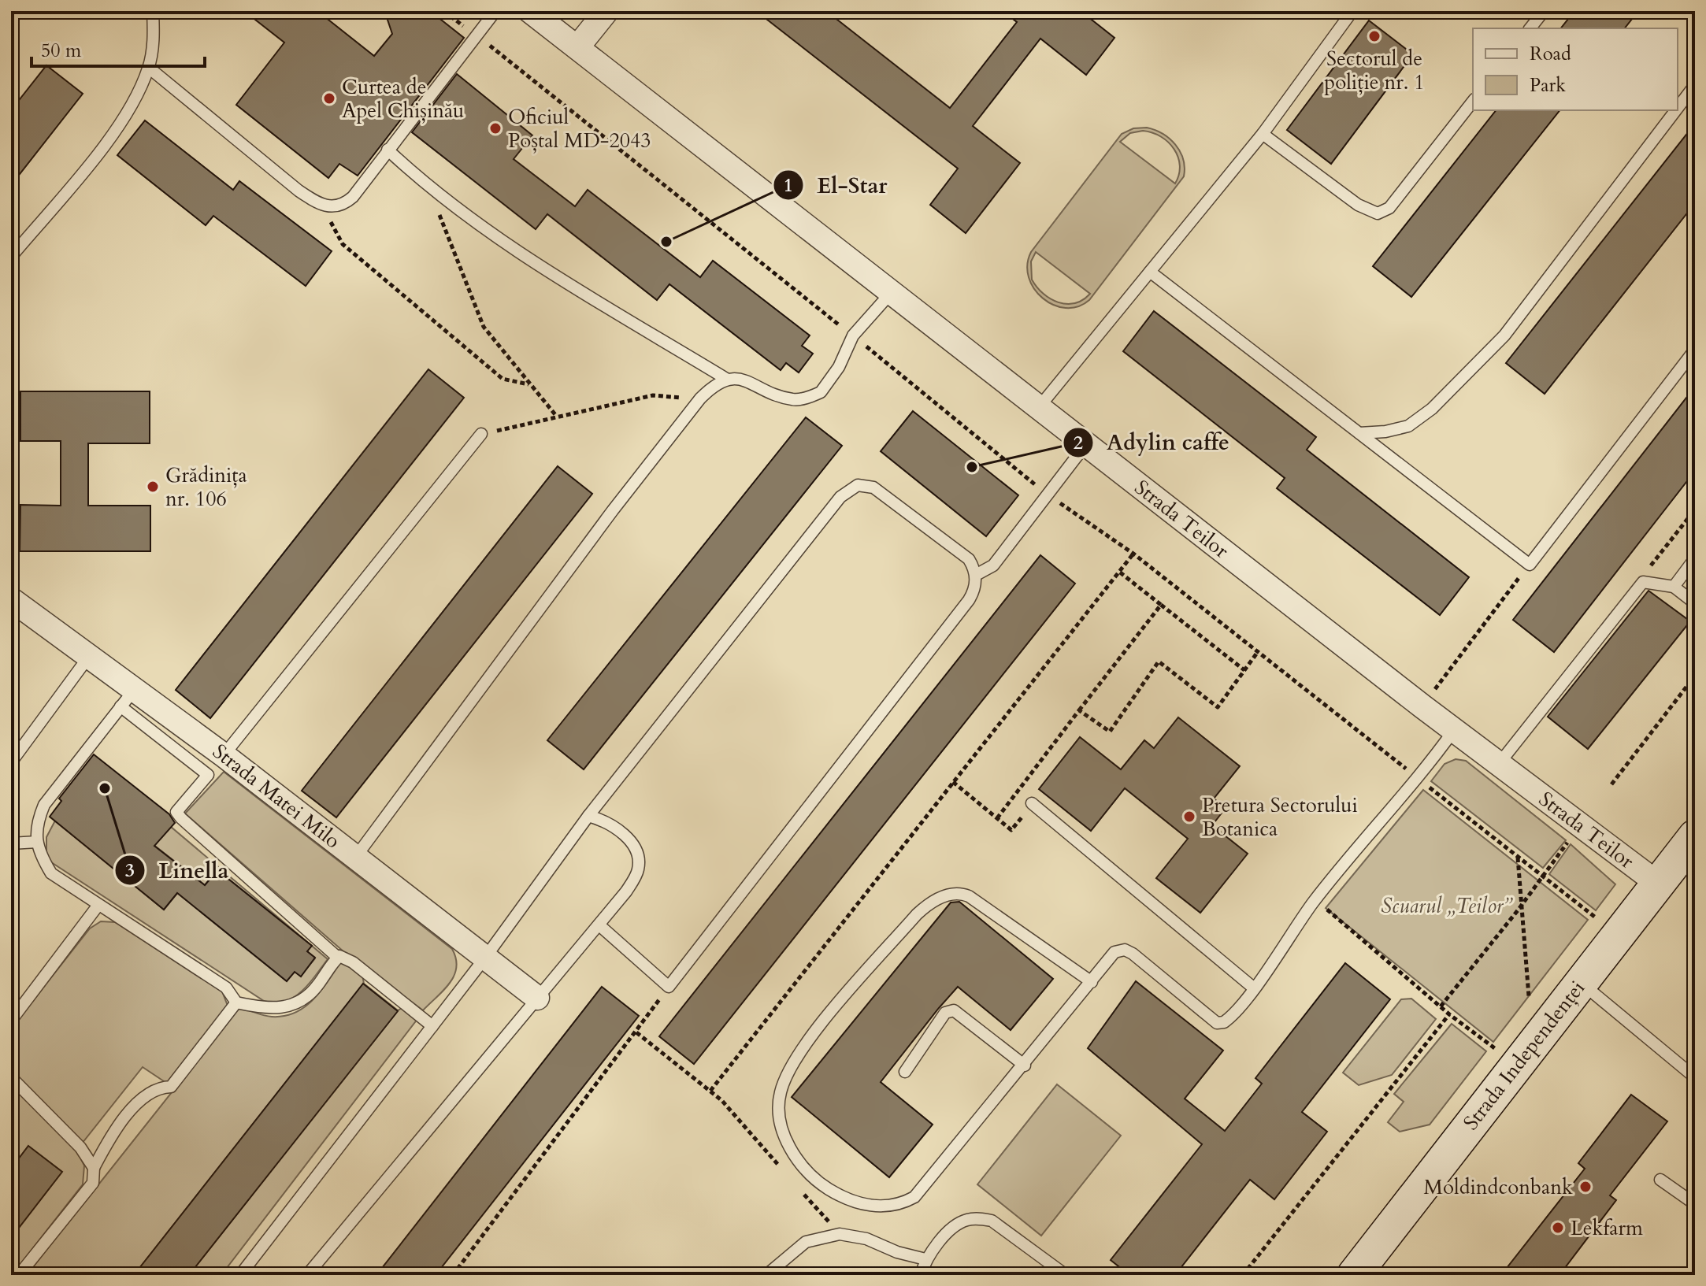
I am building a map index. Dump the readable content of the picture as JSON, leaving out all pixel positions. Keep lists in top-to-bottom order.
{
  "streets": {
    "main road": ["Strada Independenței"],
    "street": ["Strada Teilor", "Strada Matei Milo"]
  },
  "crossings": [
    ["Strada Teilor", "Strada Independenței"]
  ],
  "parks": ["Scuarul „Teilor”"],
  "places": [
    "Sectorul de poliție nr. 1",
    "Curtea de Apel Chișinău",
    "Oficiul Poștal MD-2043",
    "El-Star",
    "Adylin caffe",
    "Grădinița nr. 106",
    "Linella",
    "Pretura Sectorului Botanica",
    "Moldindconbank",
    "Lekfarm"
  ],
  "legend": ["Road", "Park"],
  "scale_bar": "50 m"
}
